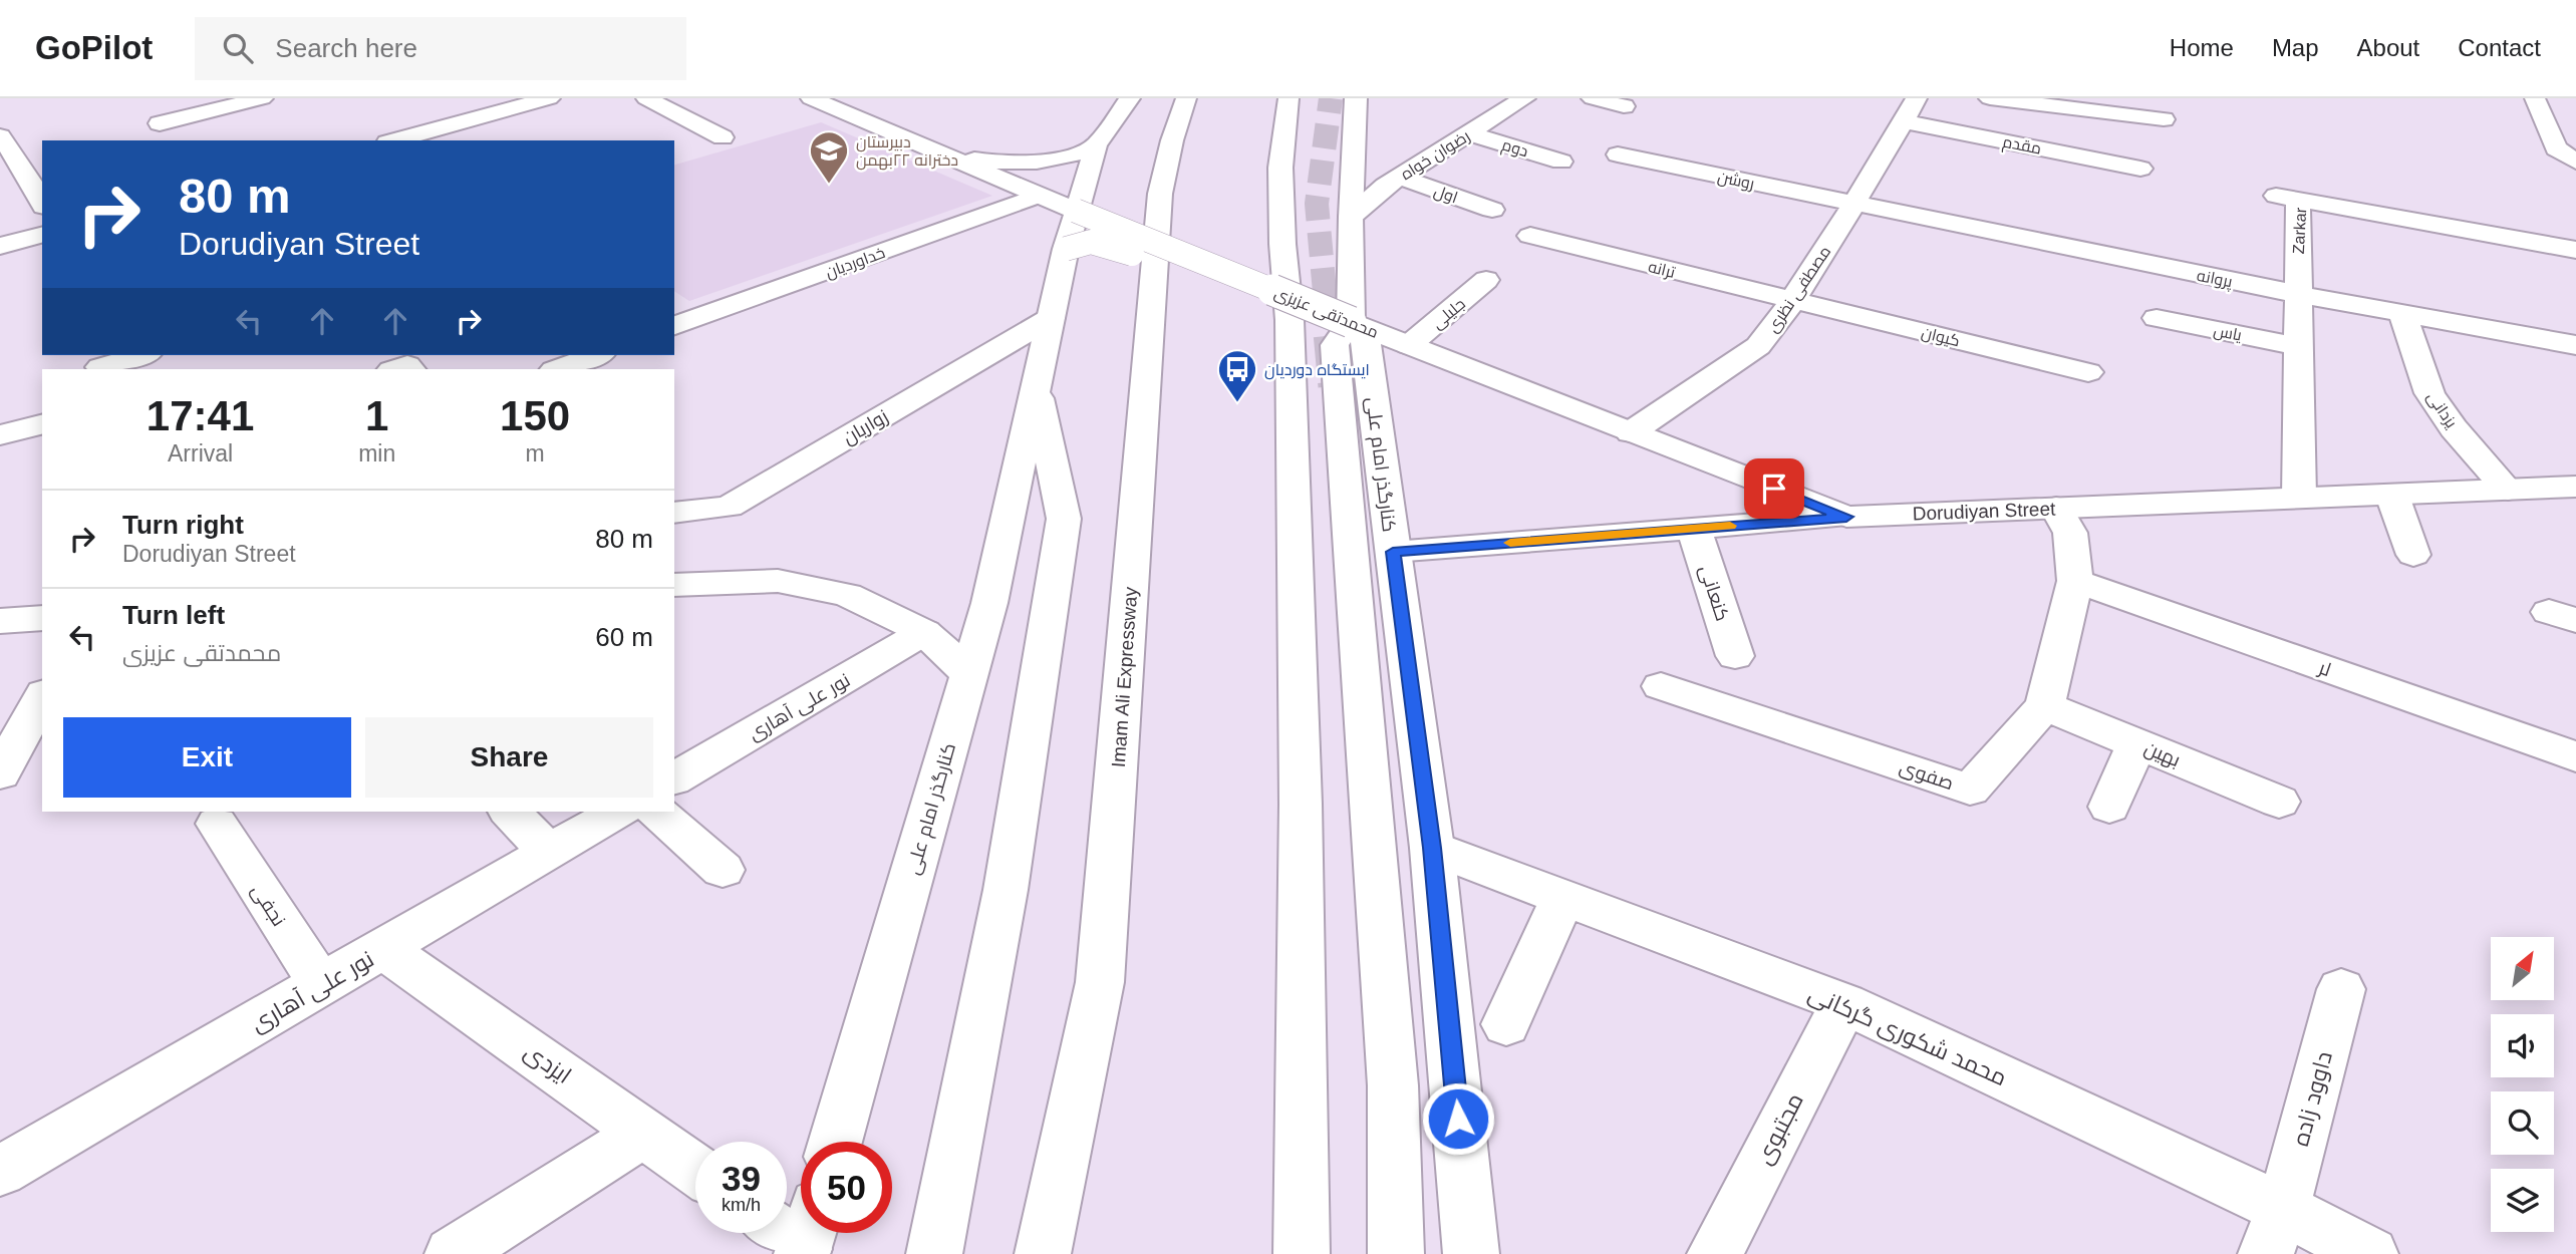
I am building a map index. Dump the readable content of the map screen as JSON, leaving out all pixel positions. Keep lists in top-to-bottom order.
{
  "streets": {
    "main road": [
      "مقدم",
      "دوم",
      "رضوان خواه",
      "روشن",
      "اول",
      "Zarkar",
      "خداوردیان",
      "ترانه",
      "پروانه",
      "مصطفی نظری",
      "محمدتقی عزیزی",
      "جلیلی",
      "یاس",
      "کیوان",
      "یزدانی",
      "زواریان",
      "کنارگذر امام علی",
      "Dorudiyan Street",
      "کنعانی",
      "لر",
      "Imam Ali Expressway",
      "نور علی آهاری",
      "بهین",
      "صفوی",
      "نجفی",
      "محمد شکوری گرکانی",
      "ایزدی",
      "داوود زاده",
      "مجتبوی"
    ]
  },
  "crossings": [
    ["مقدم", "مصطفی نظری"],
    ["دوم", "رضوان خواه"],
    ["رضوان خواه", "اول"],
    ["رضوان خواه", "کنارگذر امام علی"],
    ["روشن", "پروانه"],
    ["روشن", "مصطفی نظری"],
    ["Zarkar", "پروانه"],
    ["Zarkar", "یاس"],
    ["Zarkar", "Dorudiyan Street"],
    ["خداوردیان", "محمدتقی عزیزی"],
    ["ترانه", "مصطفی نظری"],
    ["ترانه", "کیوان"],
    ["پروانه", "مصطفی نظری"],
    ["پروانه", "یزدانی"],
    ["مصطفی نظری", "محمدتقی عزیزی"],
    ["مصطفی نظری", "کیوان"],
    ["محمدتقی عزیزی", "جلیلی"],
    ["محمدتقی عزیزی", "کنارگذر امام علی"],
    ["محمدتقی عزیزی", "Dorudiyan Street"],
    ["یزدانی", "Dorudiyan Street"],
    ["زواریان", "کنارگذر امام علی"],
    ["کنارگذر امام علی", "Dorudiyan Street"],
    ["کنارگذر امام علی", "محمد شکوری گرکانی"],
    ["Dorudiyan Street", "کنعانی"],
    ["Dorudiyan Street", "صفوی"],
    ["لر", "صفوی"],
    ["نور علی آهاری", "نجفی"],
    ["نور علی آهاری", "ایزدی"],
    ["بهین", "صفوی"],
    ["محمد شکوری گرکانی", "داوود زاده"],
    ["محمد شکوری گرکانی", "مجتبوی"]
  ],
  "places": {
    "school or university": ["دبیرستان دخترانه ۲۲بهمن"],
    "bus stop": ["ایستگاه دوردیان"]
  },
  "north": "top right",
  "page": {
    "header": "GoPilot",
    "search": "Search here",
    "nav": [
      "Home",
      "Map",
      "About",
      "Contact"
    ],
    "turn": ["80 m", "Dorudiyan Street"],
    "eta": [
      "17:41",
      "Arrival",
      "1",
      "min",
      "150",
      "m"
    ],
    "list": [
      {
        "name": "Turn right",
        "note": "Dorudiyan Street",
        "value": "80 m"
      },
      {
        "name": "Turn left",
        "note": "محمدتقی عزیزی",
        "value": "60 m"
      }
    ],
    "buttons": ["Exit", "Share"],
    "speed": "39 km/h",
    "limit": "50"
  }
}
